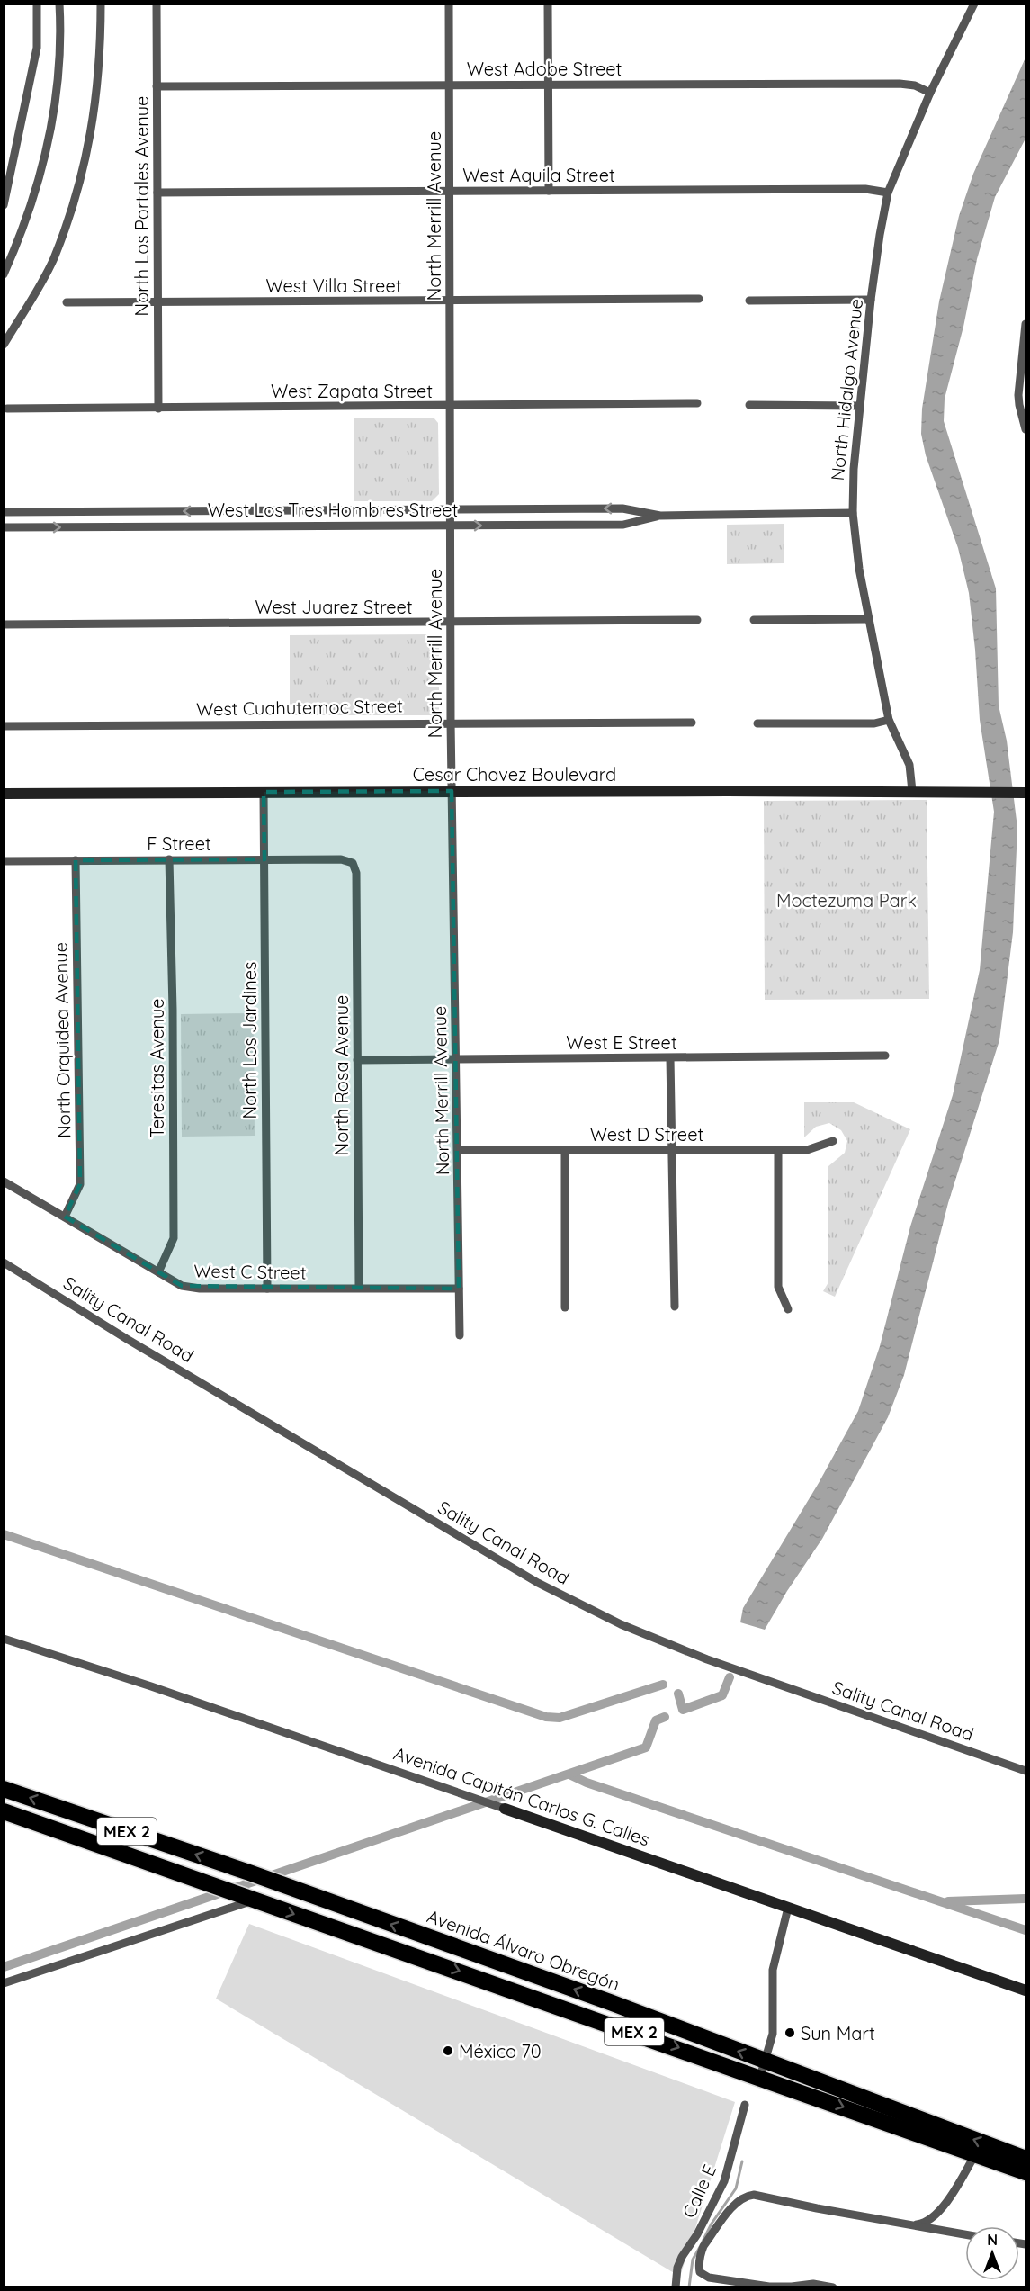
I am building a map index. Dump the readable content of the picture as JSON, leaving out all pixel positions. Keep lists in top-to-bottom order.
{
  "streets": {
    "highway": ["MEX 2", "Avenida Álvaro Obregón"],
    "street": [
      "West Adobe Street",
      "West Aquila Street",
      "North Los Portales Avenue",
      "North Merrill Avenue",
      "West Villa Street",
      "North Hidalgo Avenue",
      "West Zapata Street",
      "West Los Tres Hombres Street",
      "West Juarez Street",
      "West Cuahutemoc Street",
      "Cesar Chavez Boulevard",
      "F Street",
      "North Orquidea Avenue",
      "North Los Jardines",
      "West E Street",
      "Teresitas Avenue",
      "North Rosa Avenue",
      "West D Street",
      "West C Street",
      "Sality Canal Road",
      "Avenida Capitán Carlos G. Calles",
      "Calle E"
    ]
  },
  "crossings": [
    ["West Adobe Street", "North Los Portales Avenue"],
    ["West Adobe Street", "North Merrill Avenue"],
    ["West Adobe Street", "North Hidalgo Avenue"],
    ["West Aquila Street", "North Los Portales Avenue"],
    ["West Aquila Street", "North Merrill Avenue"],
    ["West Aquila Street", "North Hidalgo Avenue"],
    ["North Los Portales Avenue", "West Villa Street"],
    ["North Los Portales Avenue", "West Zapata Street"],
    ["North Merrill Avenue", "West Villa Street"],
    ["North Merrill Avenue", "West Zapata Street"],
    ["North Merrill Avenue", "West Los Tres Hombres Street"],
    ["North Merrill Avenue", "West Juarez Street"],
    ["North Merrill Avenue", "West Cuahutemoc Street"],
    ["North Merrill Avenue", "Cesar Chavez Boulevard"],
    ["North Merrill Avenue", "West E Street"],
    ["North Merrill Avenue", "West D Street"],
    ["North Merrill Avenue", "West C Street"],
    ["North Hidalgo Avenue", "West Los Tres Hombres Street"],
    ["North Hidalgo Avenue", "Cesar Chavez Boulevard"],
    ["Cesar Chavez Boulevard", "North Los Jardines"],
    ["F Street", "North Orquidea Avenue"],
    ["F Street", "North Los Jardines"],
    ["F Street", "Teresitas Avenue"],
    ["F Street", "North Rosa Avenue"],
    ["North Orquidea Avenue", "West C Street"],
    ["North Los Jardines", "West C Street"],
    ["West E Street", "North Rosa Avenue"],
    ["Teresitas Avenue", "West C Street"],
    ["North Rosa Avenue", "West C Street"]
  ],
  "parks": ["Moctezuma Park"],
  "places": ["Sun Mart", "México 70"],
  "north": "top"
}
